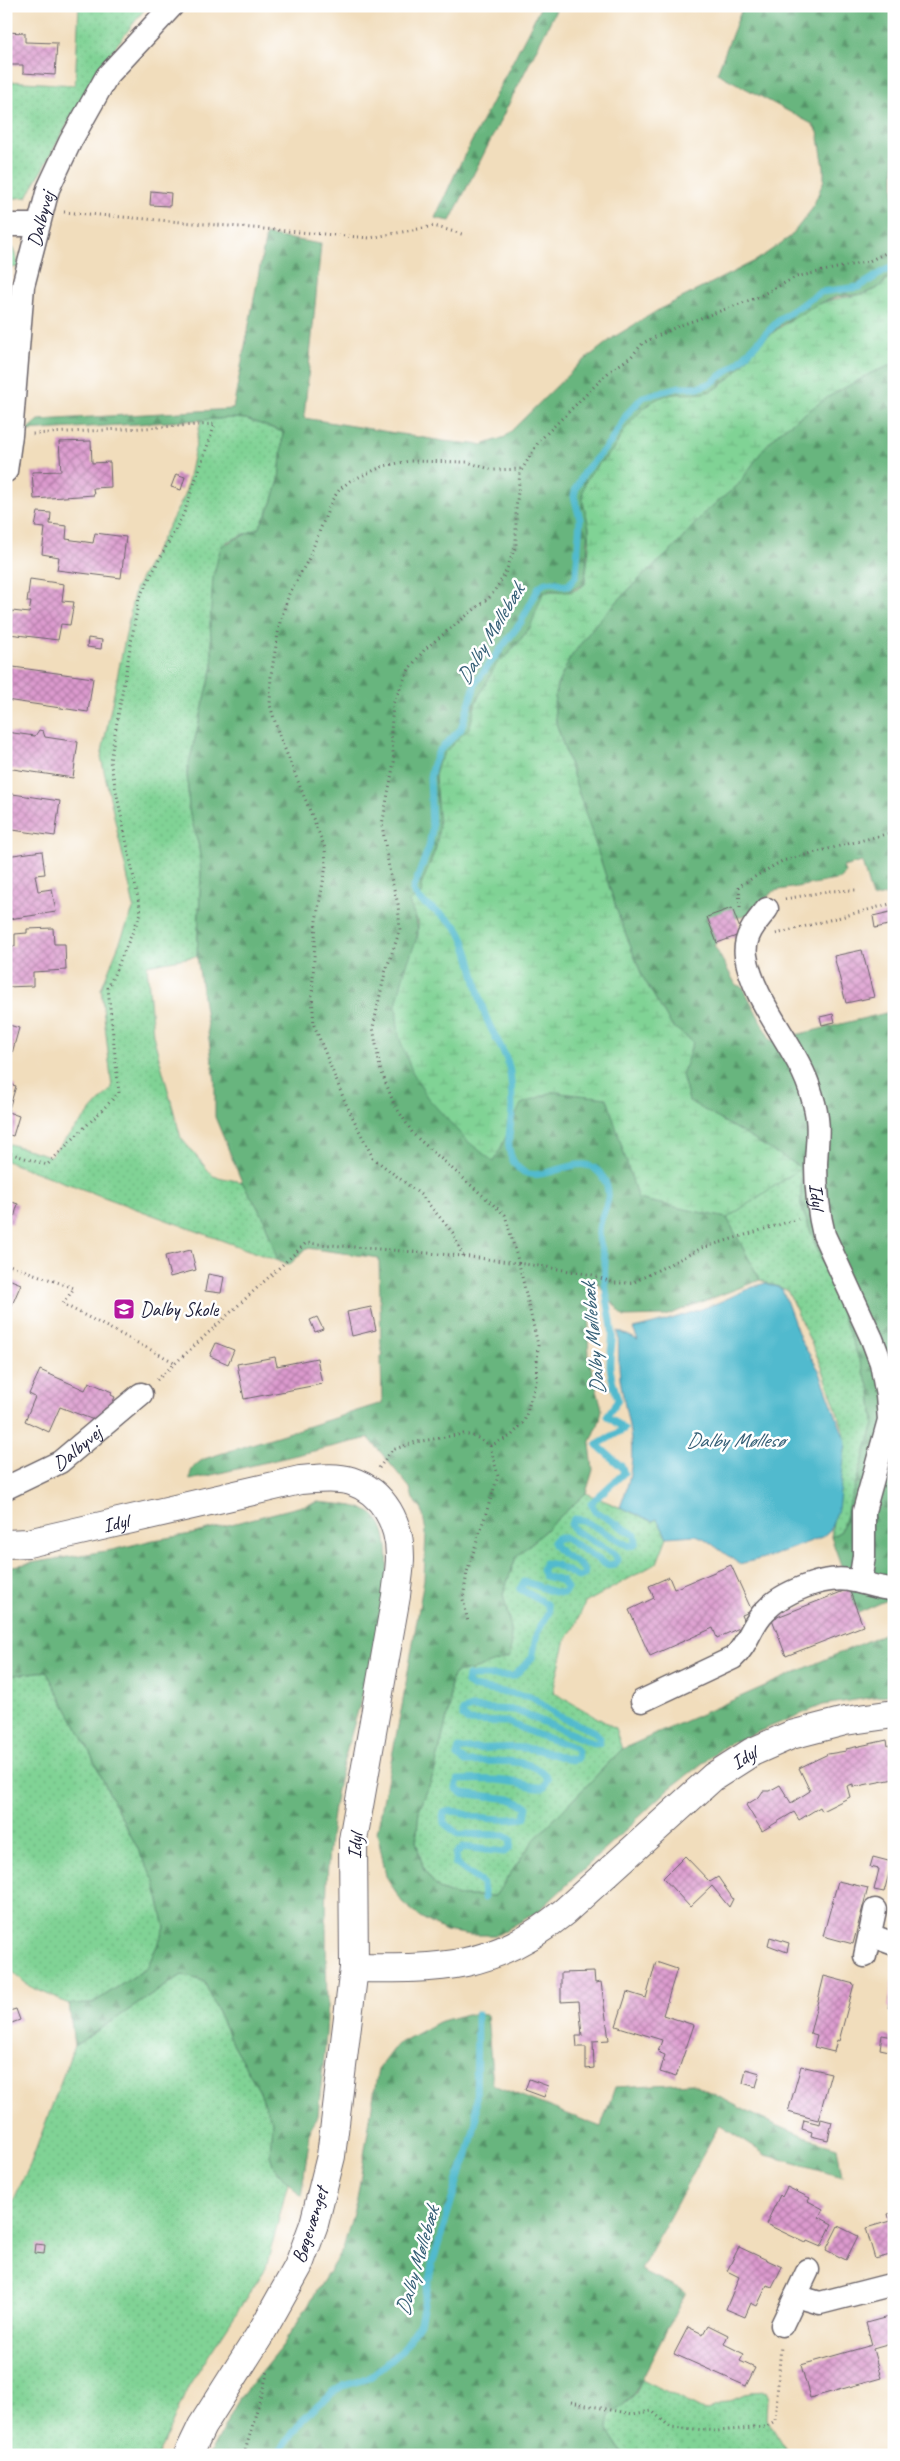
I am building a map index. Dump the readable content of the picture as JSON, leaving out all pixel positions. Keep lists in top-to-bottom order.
{
  "streets": {
    "street": ["Dalbyvej", "Idyl", "Bøgevænget"]
  },
  "crossings": [
    ["Idyl", "Bøgevænget"]
  ],
  "water": ["Dalby Møllebæk", "Dalby Møllesø"],
  "places": {
    "school or university": ["Dalby Skole"]
  }
}
